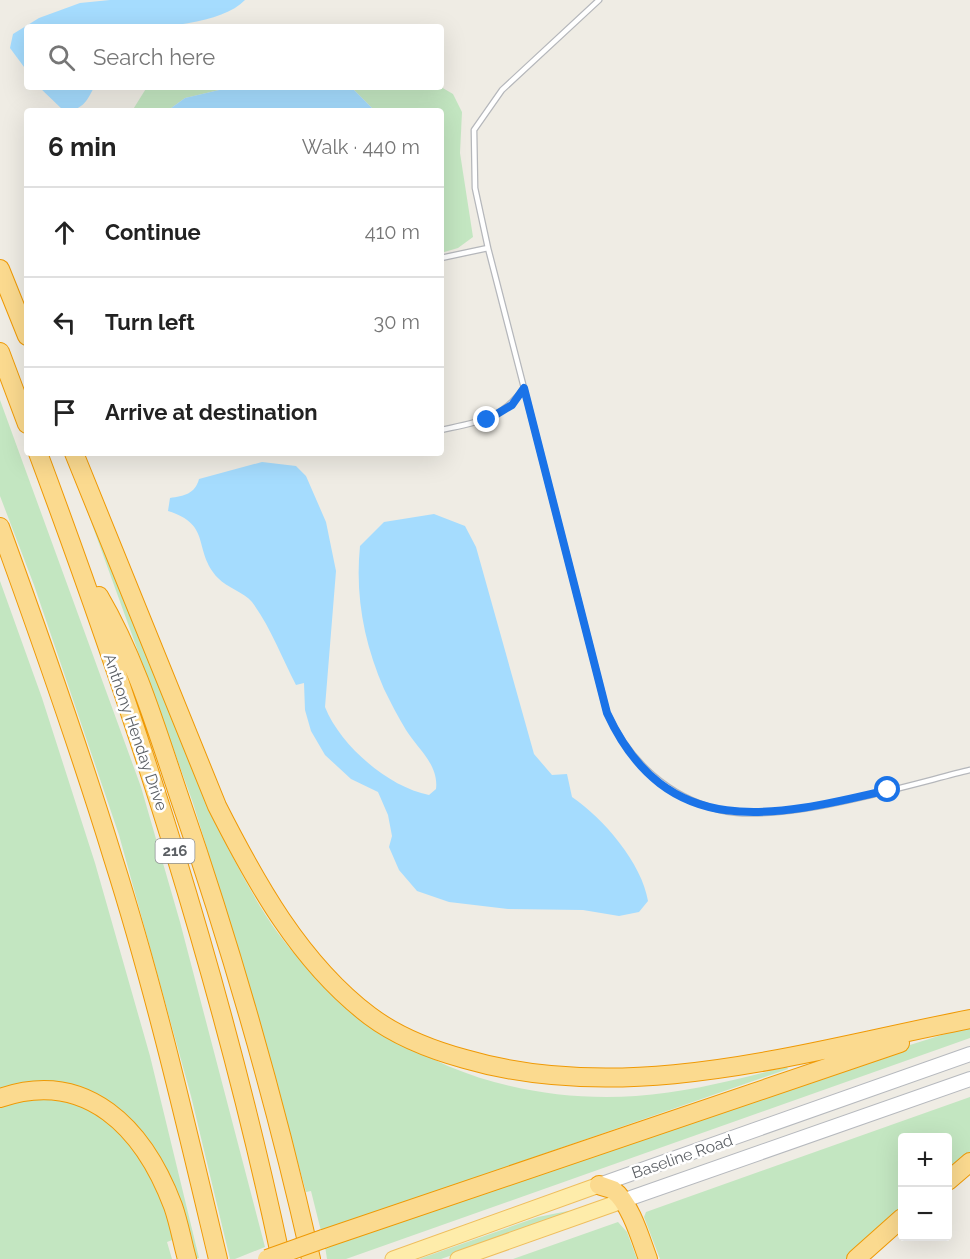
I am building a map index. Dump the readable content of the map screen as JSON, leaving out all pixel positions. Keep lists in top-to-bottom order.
{
  "streets": {
    "highway": ["Anthony Henday Drive", "216"],
    "main road": ["Baseline Road"]
  },
  "page": {
    "search": "Search here",
    "heading": ["6 min", "Walk · 440 m"],
    "list": [
      ["Continue", "410 m"],
      ["Turn left", "30 m"],
      "Arrive at destination"
    ],
    "map_buttons": ["+", "−"]
  }
}
